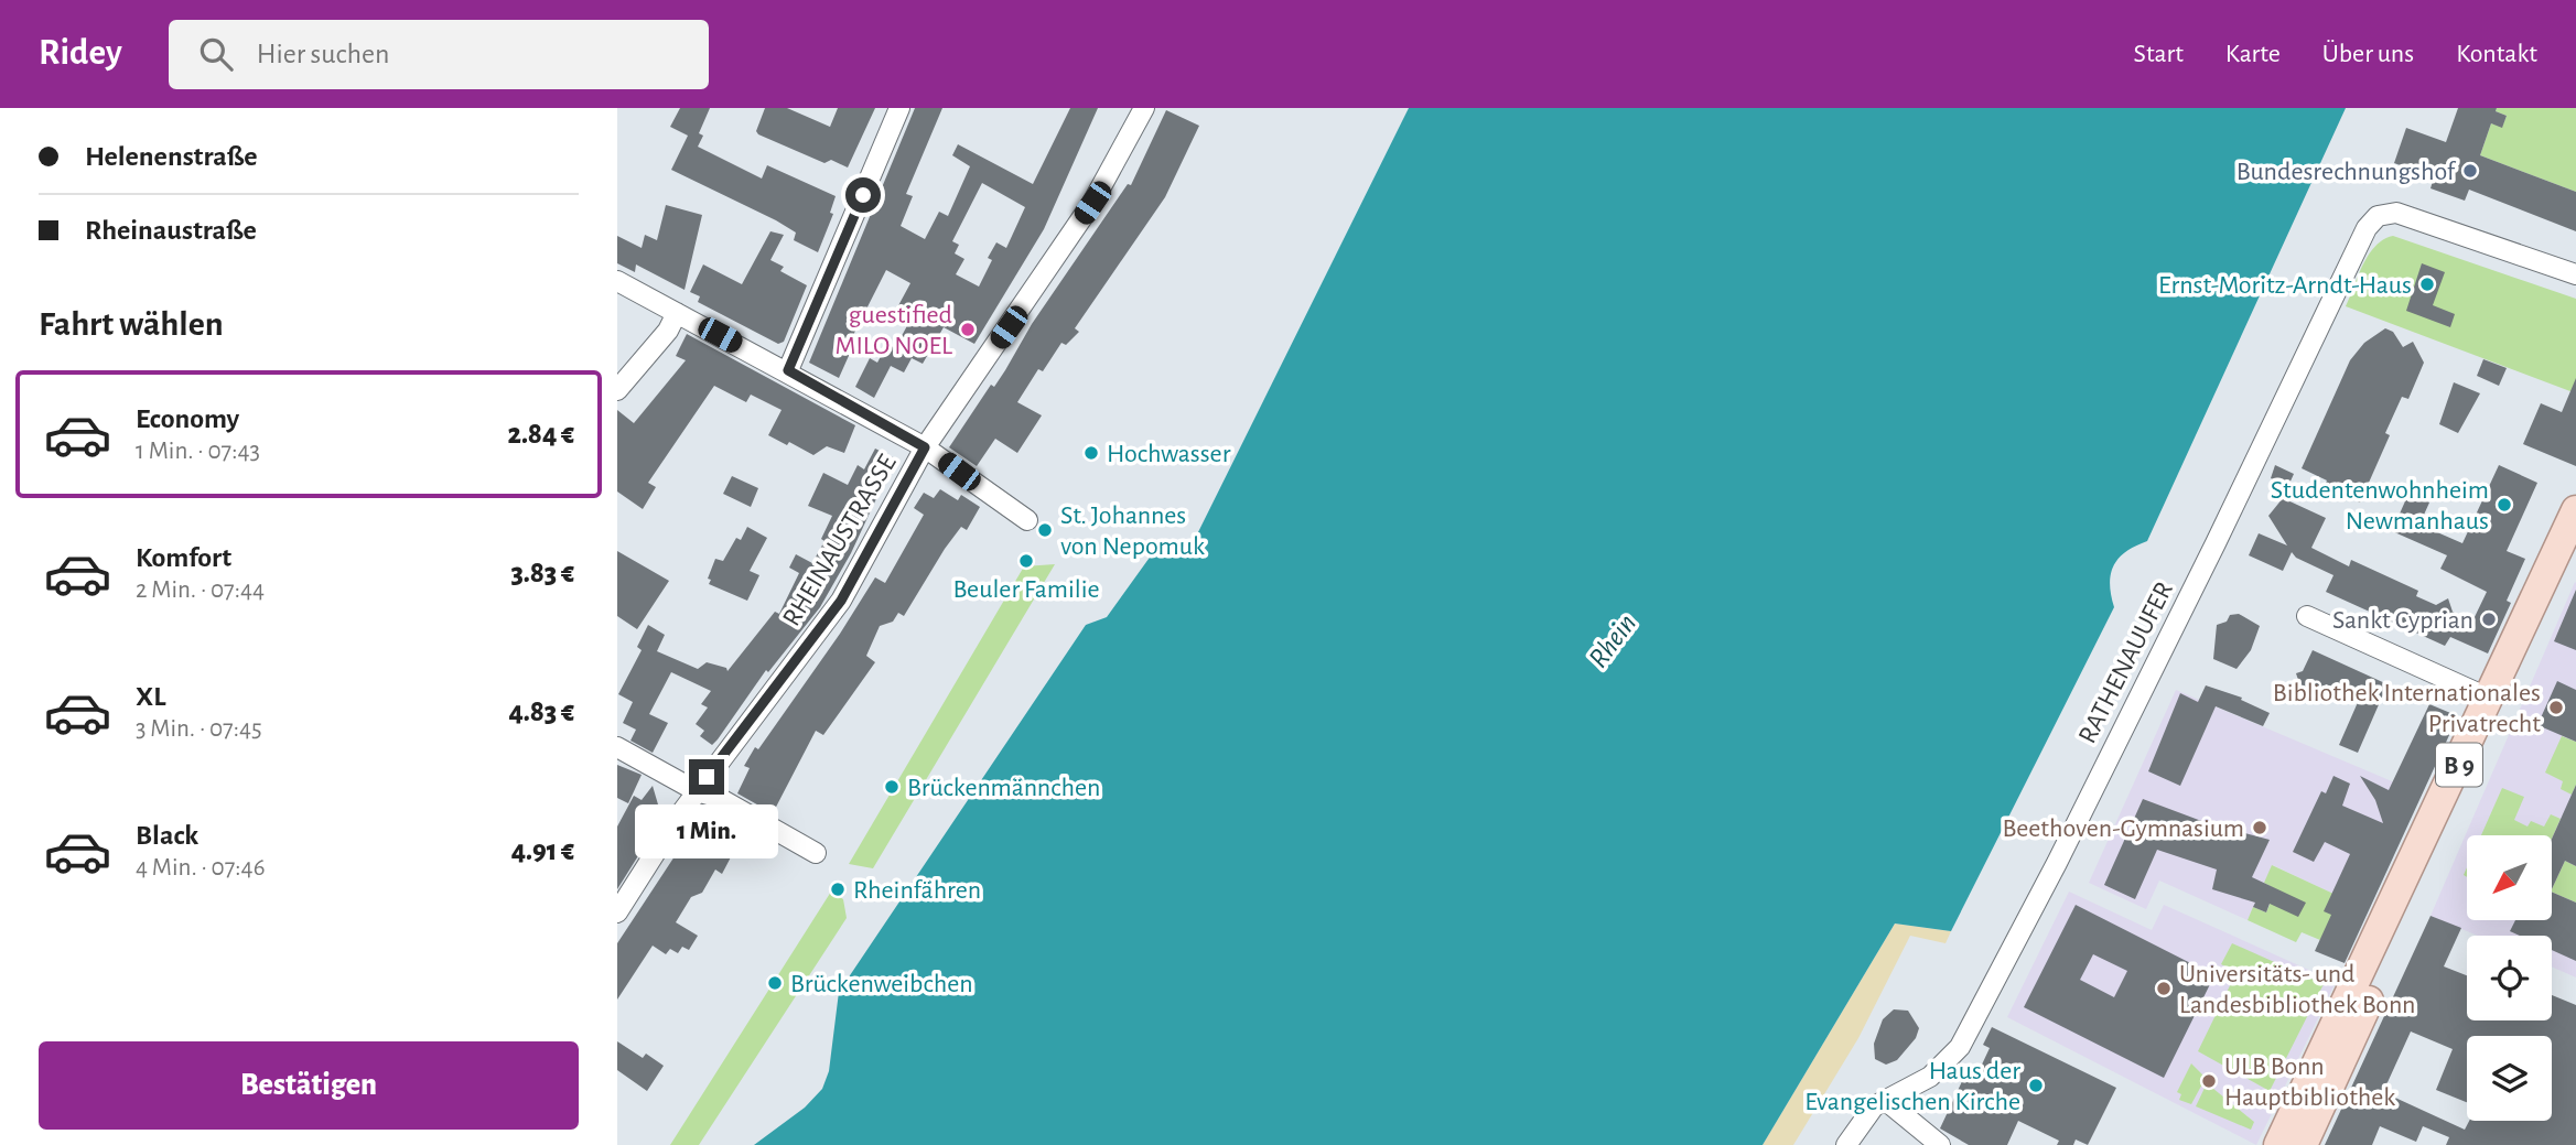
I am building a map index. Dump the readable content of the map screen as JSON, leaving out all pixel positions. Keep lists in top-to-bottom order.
{
  "streets": {
    "main road": ["B 9"],
    "street": ["RHEINAUSTRASSE", "RATHENAUUFER"]
  },
  "water": ["Rhein"],
  "places": [
    "Bundesrechnungshof",
    "Ernst-Moritz-Arndt-Haus",
    "guestified MILO NOEL",
    "Hochwasser",
    "Studentenwohnheim Newmanhaus",
    "St. Johannes von Nepomuk",
    "Beuler Familie",
    "Sankt Cyprian",
    "Bibliothek Internationales Privatrecht",
    "Brückenmännchen",
    "Beethoven-Gymnasium",
    "Rheinfähren",
    "Brückenweibchen",
    "Universitäts- und Landesbibliothek Bonn",
    "ULB Bonn Hauptbibliothek",
    "Haus der Evangelischen Kirche"
  ],
  "north": "bottom left",
  "page": {
    "header": "Ridey",
    "search": "Hier suchen",
    "nav": [
      "Start",
      "Karte",
      "Über uns",
      "Kontakt"
    ],
    "banner": ["Helenenstraße", "Rheinaustraße"],
    "heading": "Fahrt wählen",
    "list": [
      {
        "name": "Economy",
        "note": "1 Min. · 07:43",
        "value": "2.84 €"
      },
      {
        "name": "Komfort",
        "note": "2 Min. · 07:44",
        "value": "3.83 €"
      },
      {
        "name": "XL",
        "note": "3 Min. · 07:45",
        "value": "4.83 €"
      },
      {
        "name": "Black",
        "note": "4 Min. · 07:46",
        "value": "4.91 €"
      }
    ],
    "bubble": "1 Min.",
    "buttons": "Bestätigen"
  }
}
